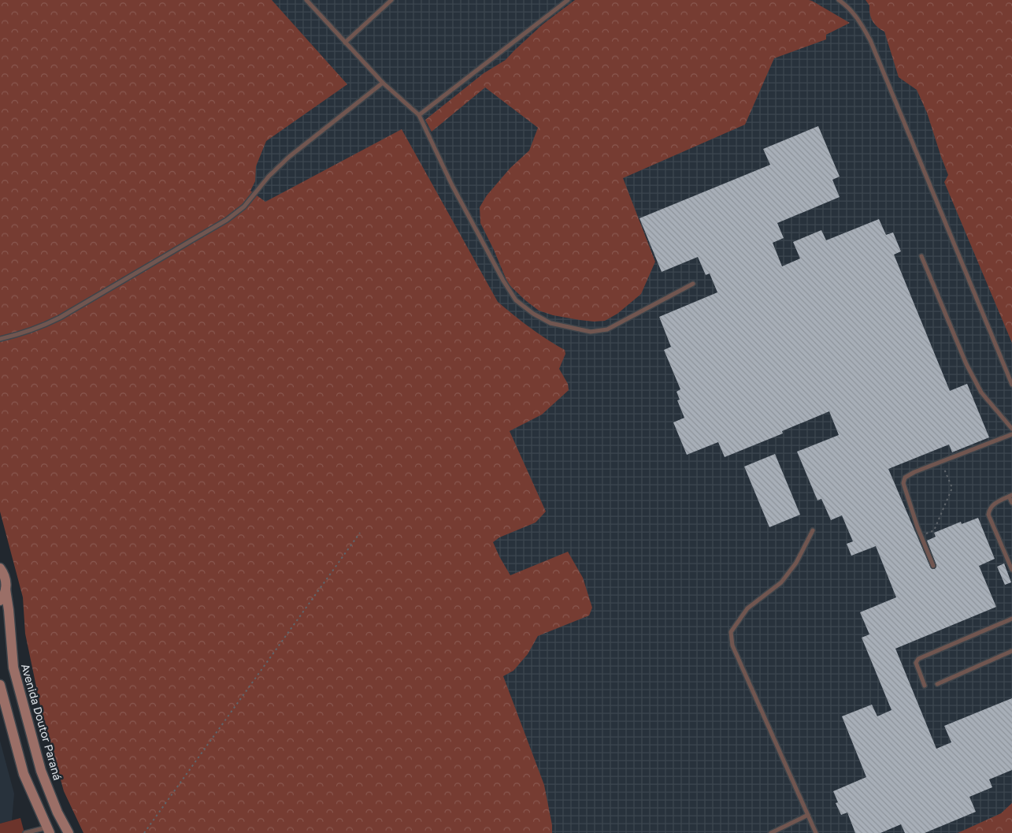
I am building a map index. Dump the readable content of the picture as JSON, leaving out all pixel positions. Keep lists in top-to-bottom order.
{
  "streets": {
    "main road": ["Avenida Doutor Paraná"]
  }
}
